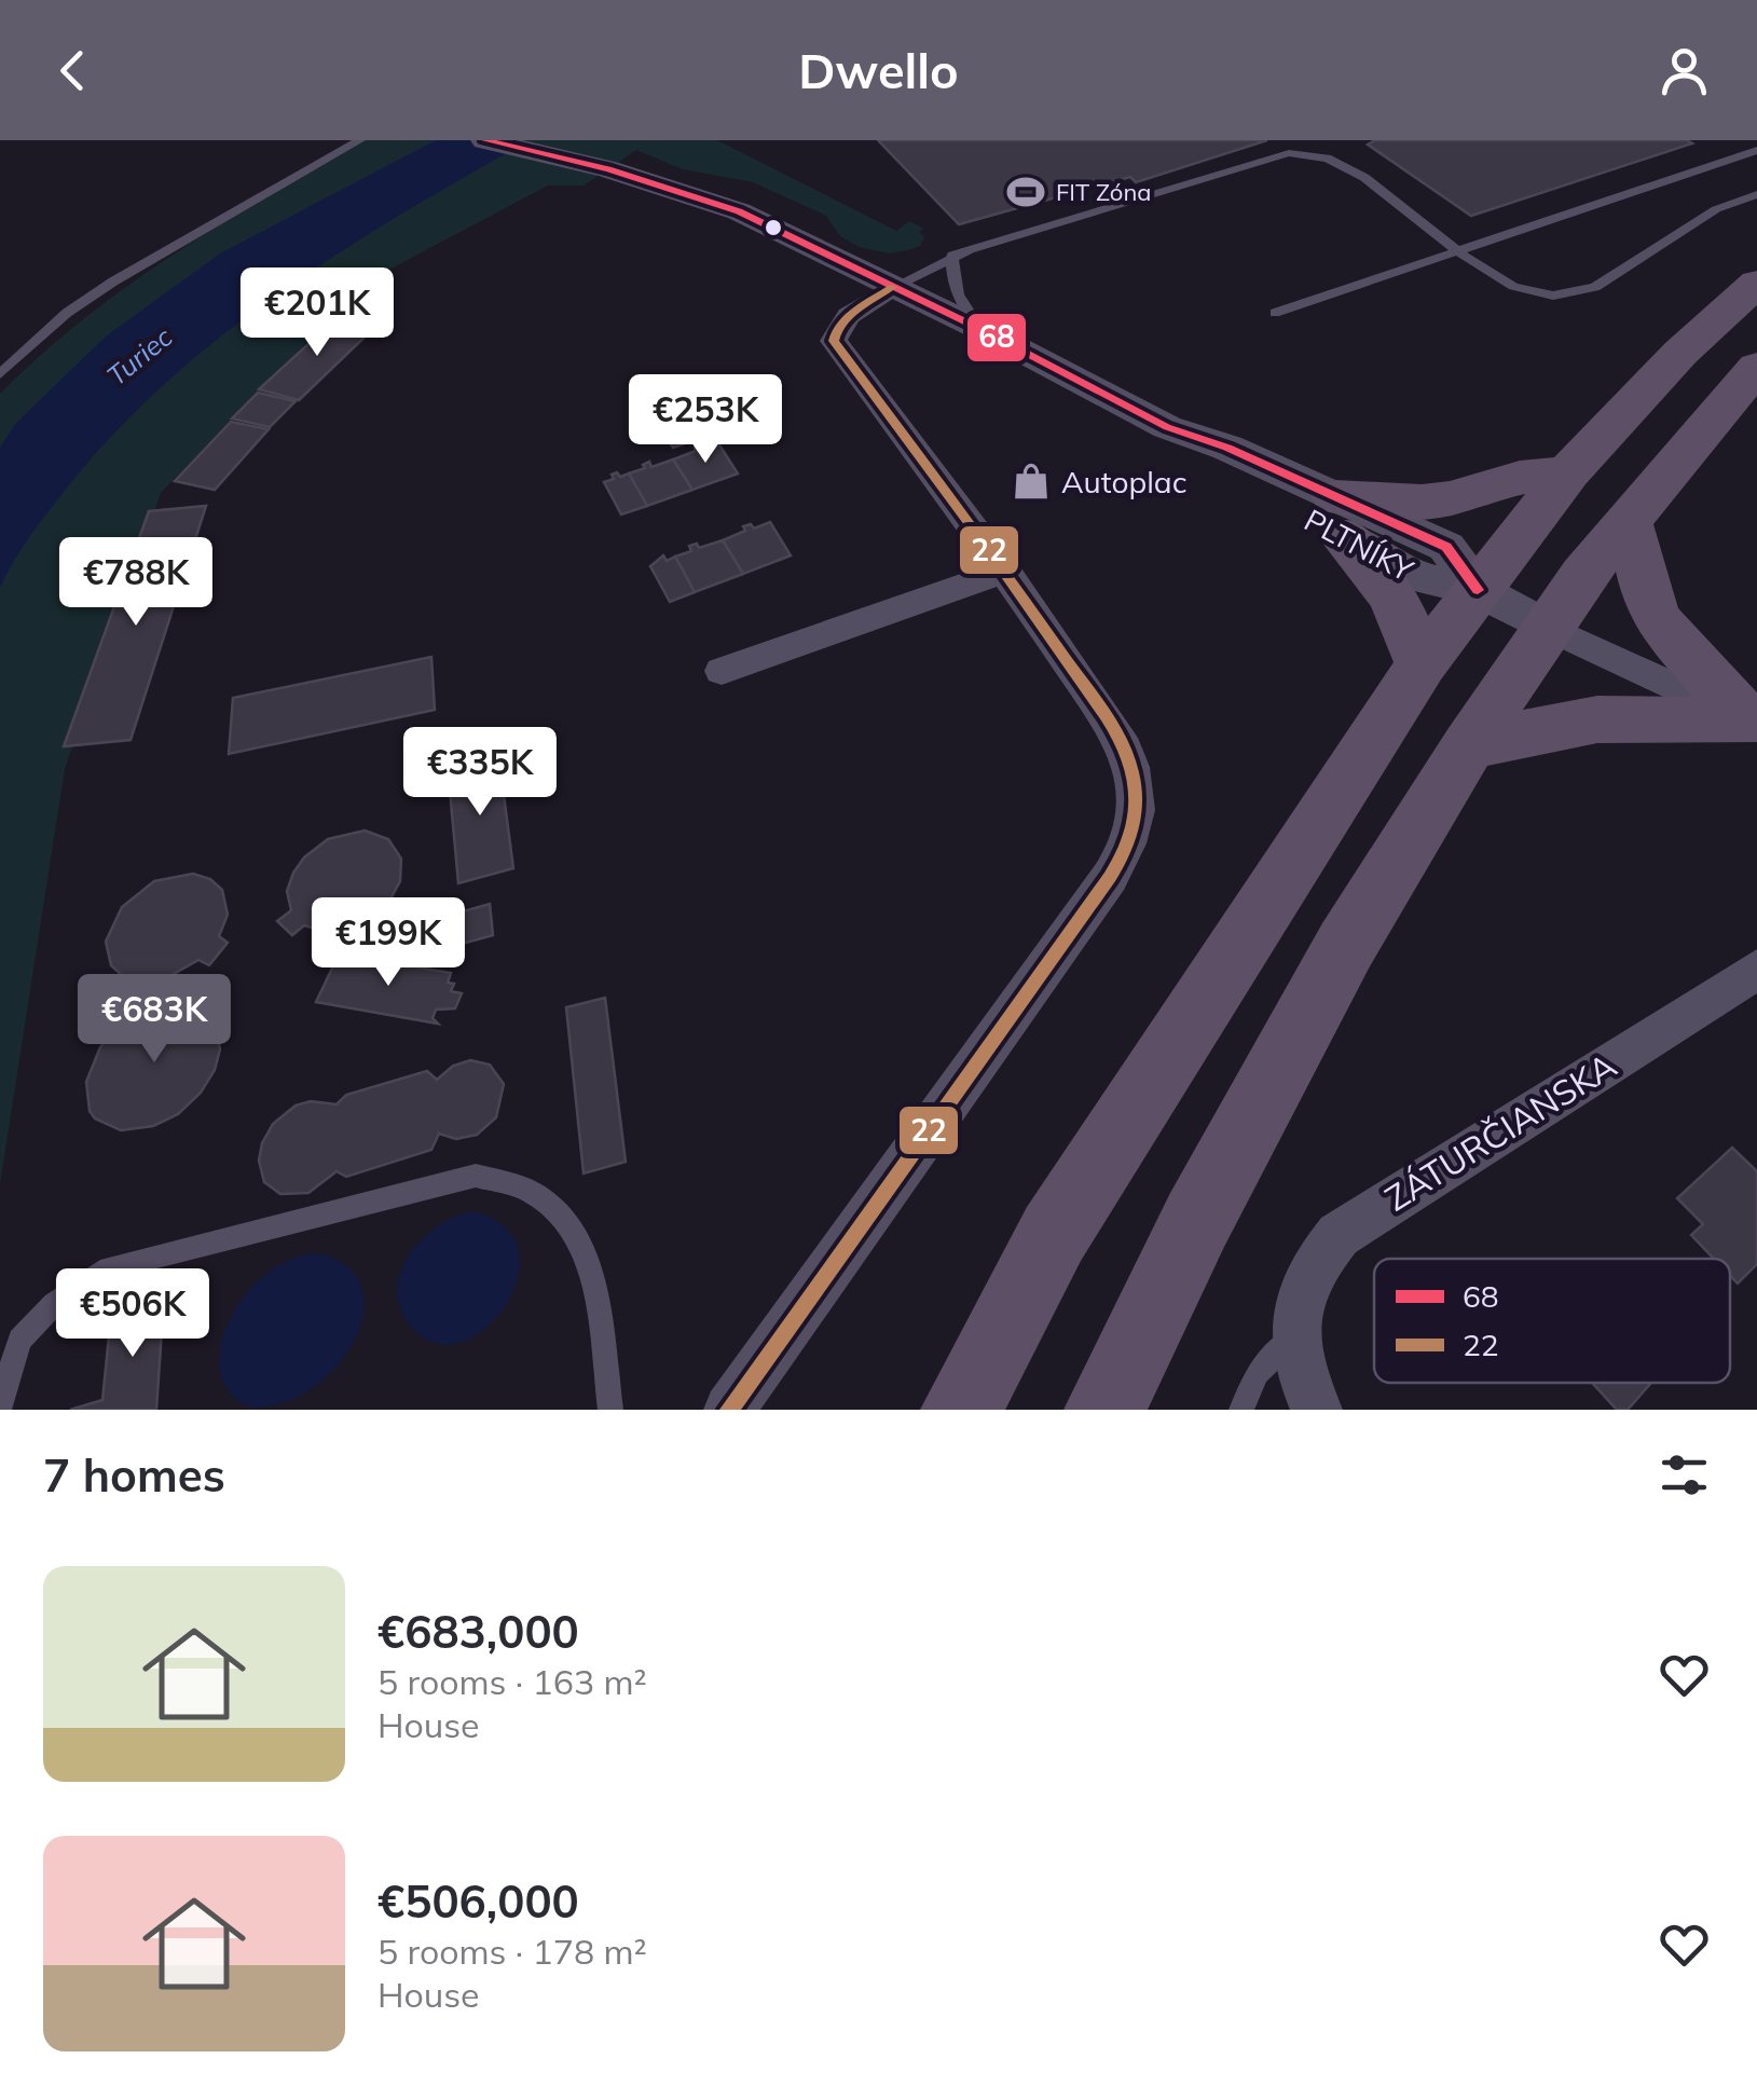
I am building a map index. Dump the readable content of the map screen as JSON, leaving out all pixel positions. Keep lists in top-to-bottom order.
{
  "streets": {
    "street": ["PLTNÍKY", "ZÁTURČIANSKA"]
  },
  "water": ["Turiec"],
  "places": {
    "sports": ["FIT Zóna"],
    "shop": ["Autoplac"]
  },
  "lines": ["transit line 68", "transit line 22"],
  "legend": ["68", "22"],
  "page": {
    "header": "Dwello",
    "price": [
      "€201K",
      "€253K",
      "€788K",
      "€335K",
      "€199K",
      "€683K",
      "€506K"
    ],
    "heading": "7 homes",
    "list": [
      {
        "name": "€683,000",
        "note": "5 rooms · 163 m² · House"
      },
      {
        "name": "€506,000",
        "note": "5 rooms · 178 m² · House"
      }
    ]
  }
}
